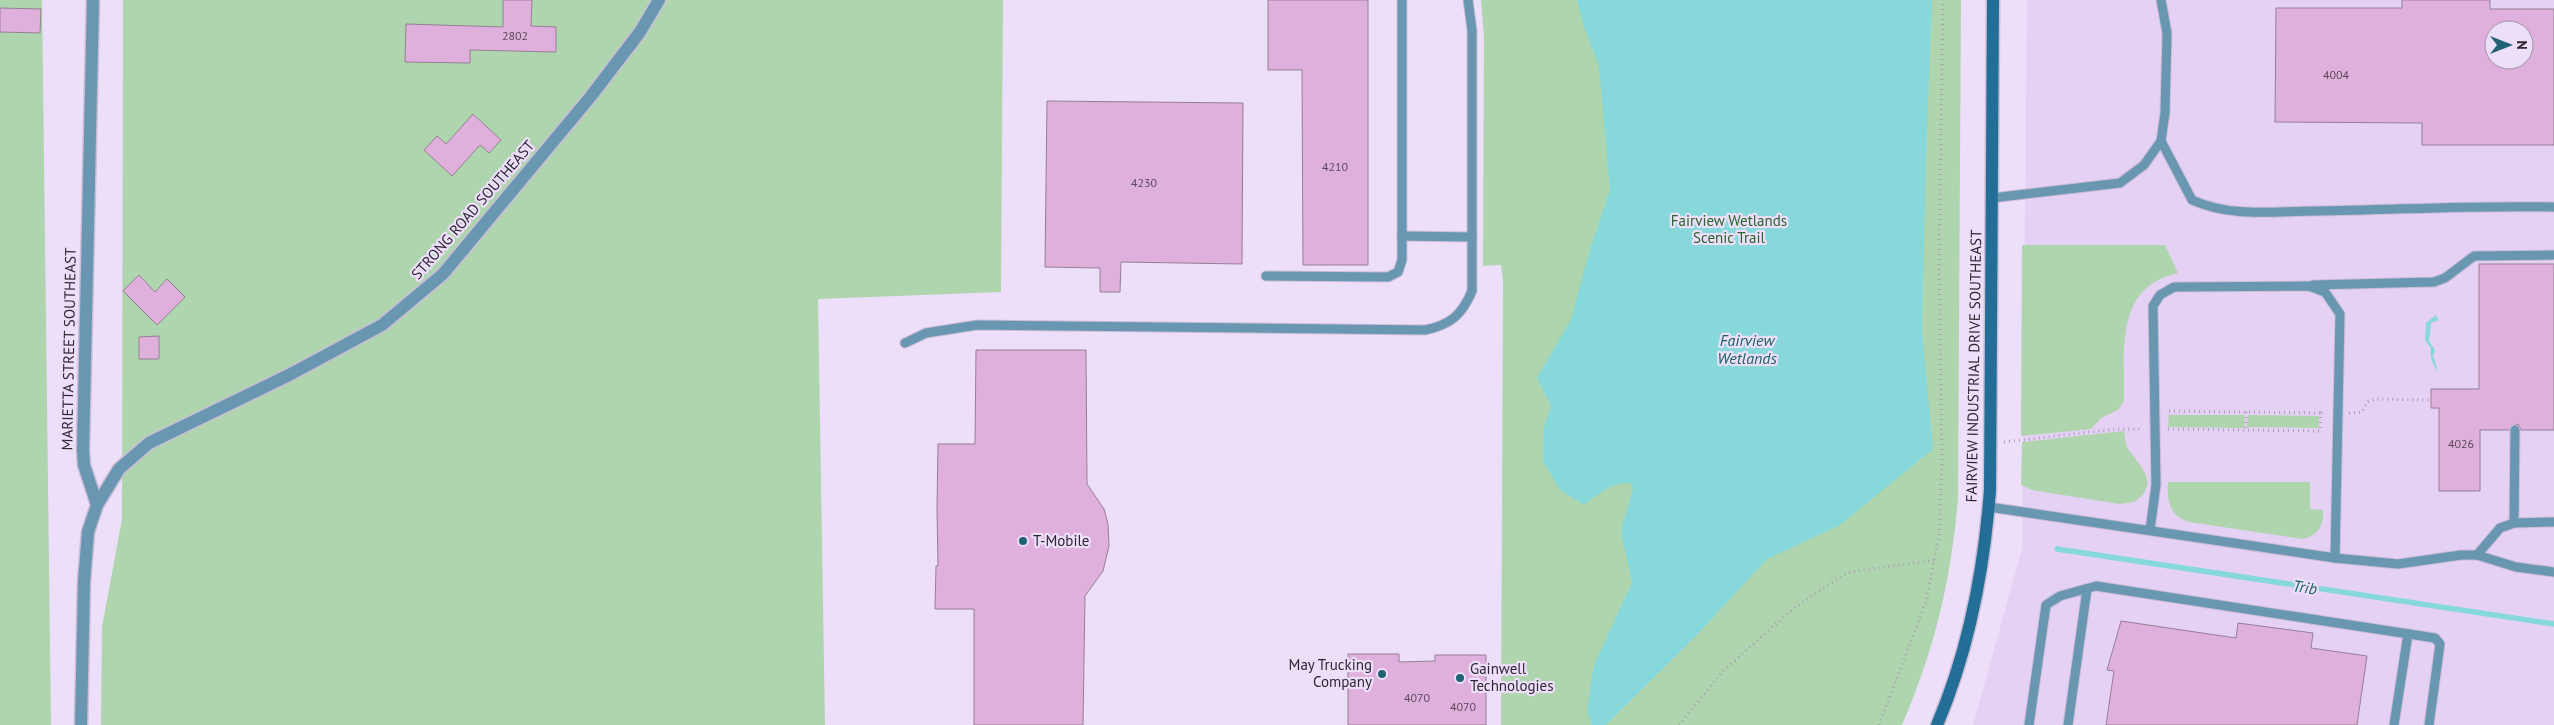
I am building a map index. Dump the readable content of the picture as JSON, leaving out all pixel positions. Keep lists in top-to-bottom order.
{
  "streets": {
    "main road": ["FAIRVIEW INDUSTRIAL DRIVE SOUTHEAST"],
    "street": ["STRONG ROAD SOUTHEAST", "MARIETTA STREET SOUTHEAST"]
  },
  "crossings": [
    ["STRONG ROAD SOUTHEAST", "MARIETTA STREET SOUTHEAST"]
  ],
  "water": ["Fairview Wetlands", "Trib"],
  "parks": ["Fairview Wetlands Scenic Trail"],
  "places": ["T-Mobile", "May Trucking Company", "Gainwell Technologies"],
  "house_numbers": [
    "2802",
    "4004",
    "4210",
    "4230",
    "4026",
    "4070",
    "4070"
  ],
  "north": "right"
}
